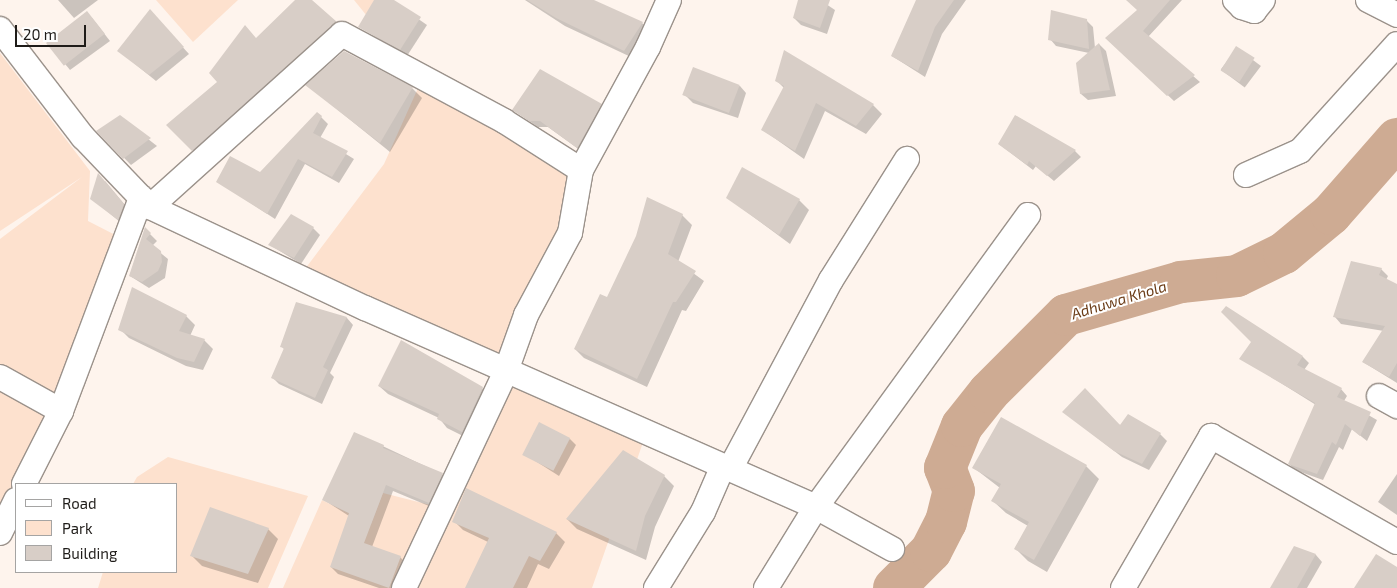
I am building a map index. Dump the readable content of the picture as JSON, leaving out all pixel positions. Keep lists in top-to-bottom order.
{
  "water": ["Adhuwa Khola"],
  "legend": ["Road", "Park", "Building"],
  "scale_bar": "20 m"
}
